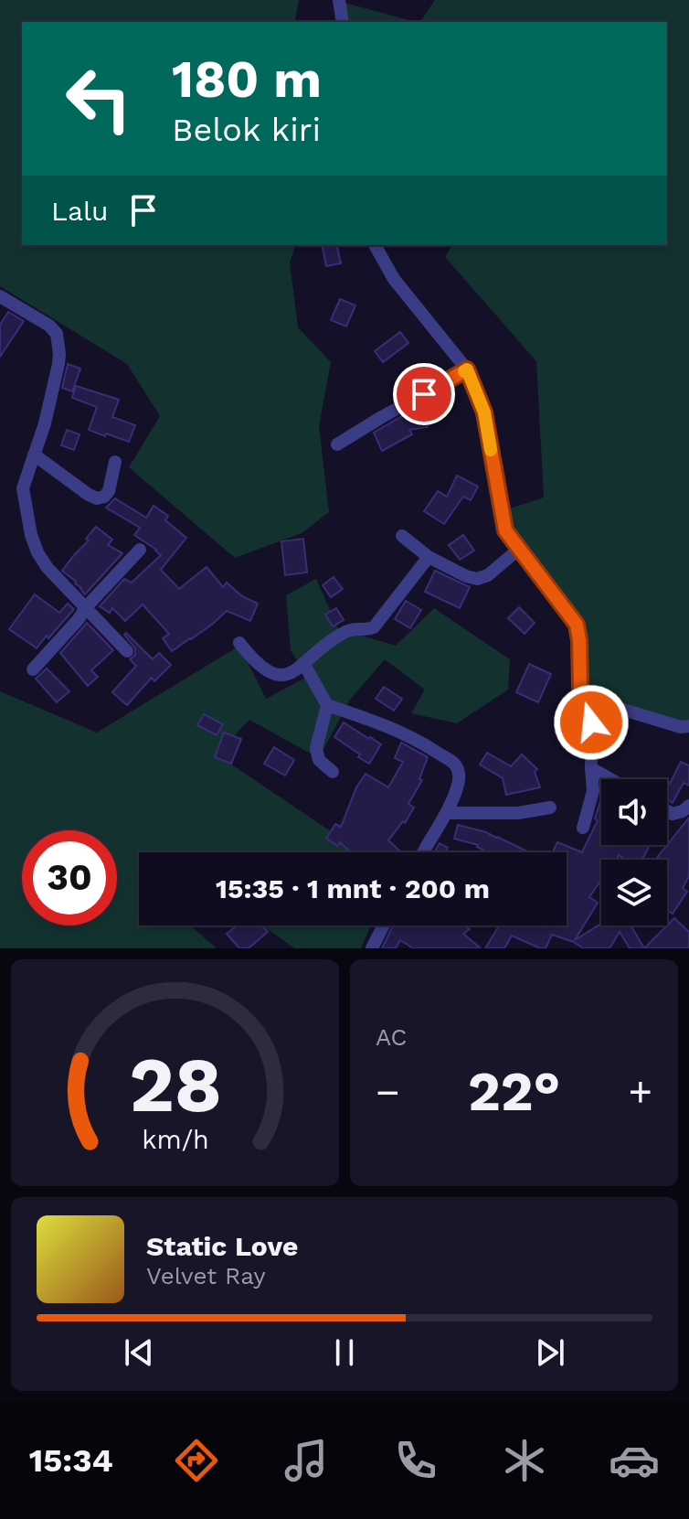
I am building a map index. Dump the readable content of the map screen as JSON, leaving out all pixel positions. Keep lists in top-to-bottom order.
{
  "page": {
    "turn": ["180 m", "Belok kiri"],
    "then": "Lalu",
    "limit": "30",
    "trip": "15:35 · 1 mnt · 200 m",
    "tile": "AC",
    "heat": ["−", "22°", "+"],
    "song": ["Static Love", "Velvet Ray"],
    "tabs": "15:34",
    "gauge": ["28", "km/h"]
  }
}
